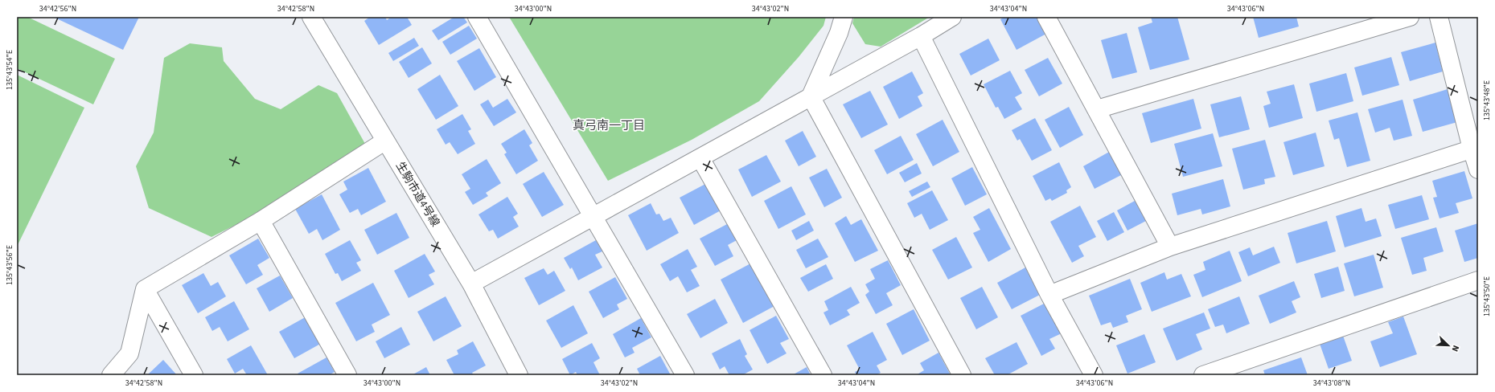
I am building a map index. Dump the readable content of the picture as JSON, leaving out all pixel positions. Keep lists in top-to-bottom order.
{
  "streets": {
    "street": ["生駒市道4号線"]
  },
  "districts": ["真弓南一丁目"],
  "north": "bottom right",
  "coordinates": [
    "34°42'56\"N",
    "34°42'58\"N",
    "34°43'00\"N",
    "34°43'02\"N",
    "34°43'04\"N",
    "34°43'06\"N",
    "135°43'54\"E",
    "135°43'48\"E",
    "135°43'56\"E",
    "135°43'50\"E",
    "34°43'08\"N"
  ]
}
